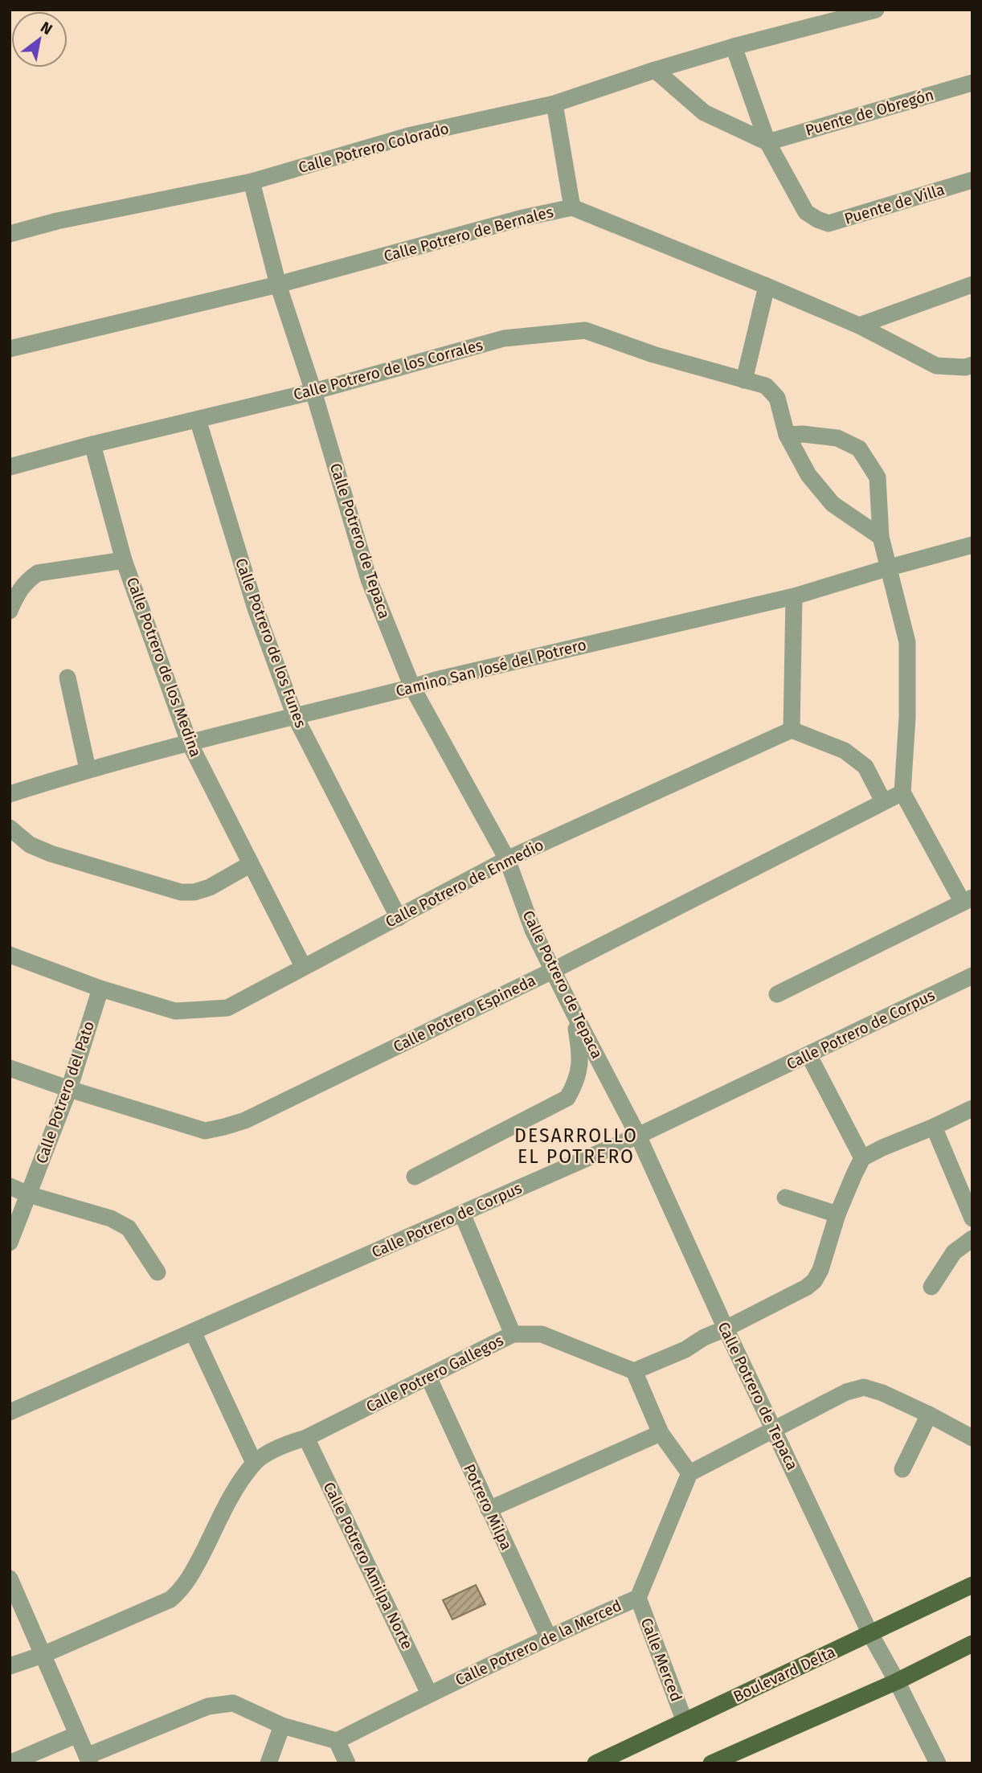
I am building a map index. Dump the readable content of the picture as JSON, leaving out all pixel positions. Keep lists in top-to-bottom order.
{
  "streets": {
    "main road": ["Boulevard Delta"],
    "street": [
      "Puente de Obregón",
      "Calle Potrero Colorado",
      "Puente de Villa",
      "Calle Potrero de Bernales",
      "Calle Potrero de los Corrales",
      "Calle Potrero de Tepaca",
      "Calle Potrero de los Funes",
      "Calle Potrero de los Medina",
      "Camino San José del Potrero",
      "Calle Potrero de Enmedio",
      "Calle Potrero Espineda",
      "Calle Potrero de Corpus",
      "Calle Potrero del Pato",
      "Calle Potrero Gallegos",
      "Potrero Milpa",
      "Calle Potrero Amilpa Norte",
      "Calle Potrero de la Merced",
      "Calle Merced"
    ]
  },
  "crossings": [
    ["Puente de Obregón", "Puente de Villa"],
    ["Calle Potrero Colorado", "Calle Potrero de Tepaca"],
    ["Calle Potrero de Bernales", "Calle Potrero de Tepaca"],
    ["Calle Potrero de los Corrales", "Calle Potrero de Tepaca"],
    ["Calle Potrero de los Corrales", "Calle Potrero de los Funes"],
    ["Calle Potrero de los Corrales", "Calle Potrero de los Medina"],
    ["Calle Potrero de Tepaca", "Camino San José del Potrero"],
    ["Calle Potrero de Tepaca", "Calle Potrero de Enmedio"],
    ["Calle Potrero de Tepaca", "Calle Potrero Espineda"],
    ["Calle Potrero de Tepaca", "Calle Potrero de Corpus"],
    ["Calle Potrero de Tepaca", "Boulevard Delta"],
    ["Calle Potrero de los Funes", "Camino San José del Potrero"],
    ["Calle Potrero de los Funes", "Calle Potrero de Enmedio"],
    ["Calle Potrero de los Medina", "Camino San José del Potrero"],
    ["Calle Potrero de los Medina", "Calle Potrero de Enmedio"],
    ["Calle Potrero de Enmedio", "Calle Potrero del Pato"],
    ["Calle Potrero Espineda", "Calle Potrero del Pato"],
    ["Calle Potrero Gallegos", "Potrero Milpa"],
    ["Calle Potrero Gallegos", "Calle Potrero Amilpa Norte"],
    ["Potrero Milpa", "Calle Potrero de la Merced"],
    ["Calle Potrero Amilpa Norte", "Calle Potrero de la Merced"],
    ["Calle Potrero de la Merced", "Calle Merced"],
    ["Calle Merced", "Boulevard Delta"]
  ],
  "districts": ["DESARROLLO EL POTRERO"],
  "north": "top right"
}
